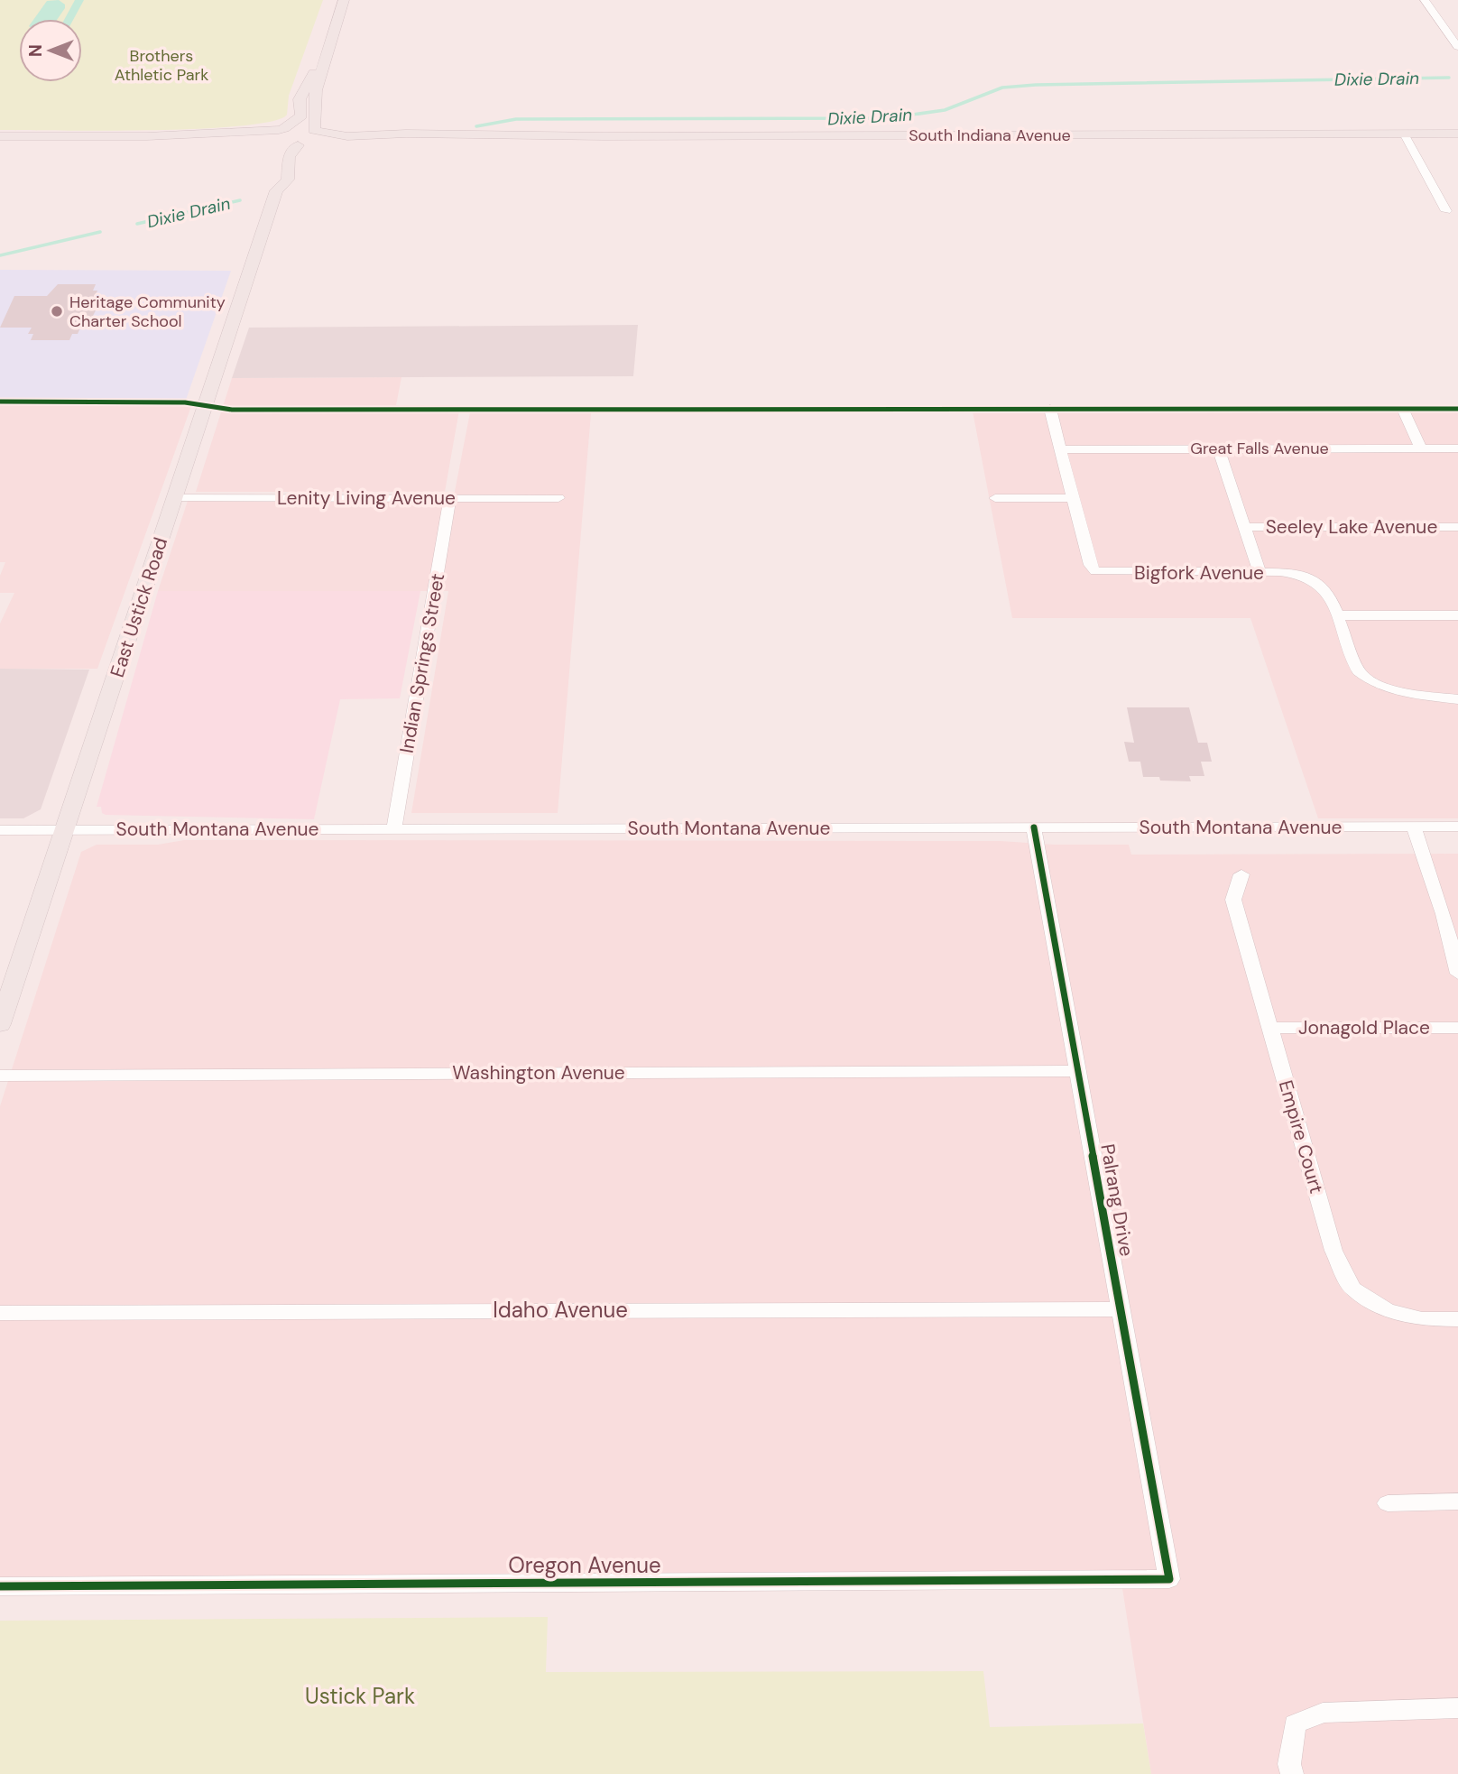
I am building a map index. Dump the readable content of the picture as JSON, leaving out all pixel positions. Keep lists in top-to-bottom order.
{
  "streets": {
    "main road": ["South Indiana Avenue", "East Ustick Road"],
    "street": [
      "Great Falls Avenue",
      "Lenity Living Avenue",
      "Seeley Lake Avenue",
      "Bigfork Avenue",
      "Indian Springs Street",
      "South Montana Avenue",
      "Jonagold Place",
      "Washington Avenue",
      "Empire Court",
      "Palrang Drive",
      "Idaho Avenue",
      "Oregon Avenue"
    ]
  },
  "crossings": [
    ["South Indiana Avenue", "East Ustick Road"],
    ["Lenity Living Avenue", "East Ustick Road"],
    ["Lenity Living Avenue", "Indian Springs Street"],
    ["East Ustick Road", "South Montana Avenue"],
    ["Indian Springs Street", "South Montana Avenue"],
    ["South Montana Avenue", "Palrang Drive"],
    ["Jonagold Place", "Empire Court"],
    ["Washington Avenue", "Palrang Drive"],
    ["Palrang Drive", "Idaho Avenue"],
    ["Palrang Drive", "Oregon Avenue"]
  ],
  "water": ["Dixie Drain"],
  "parks": ["Brothers Athletic Park", "Ustick Park"],
  "places": ["Heritage Community Charter School"],
  "north": "left"
}
